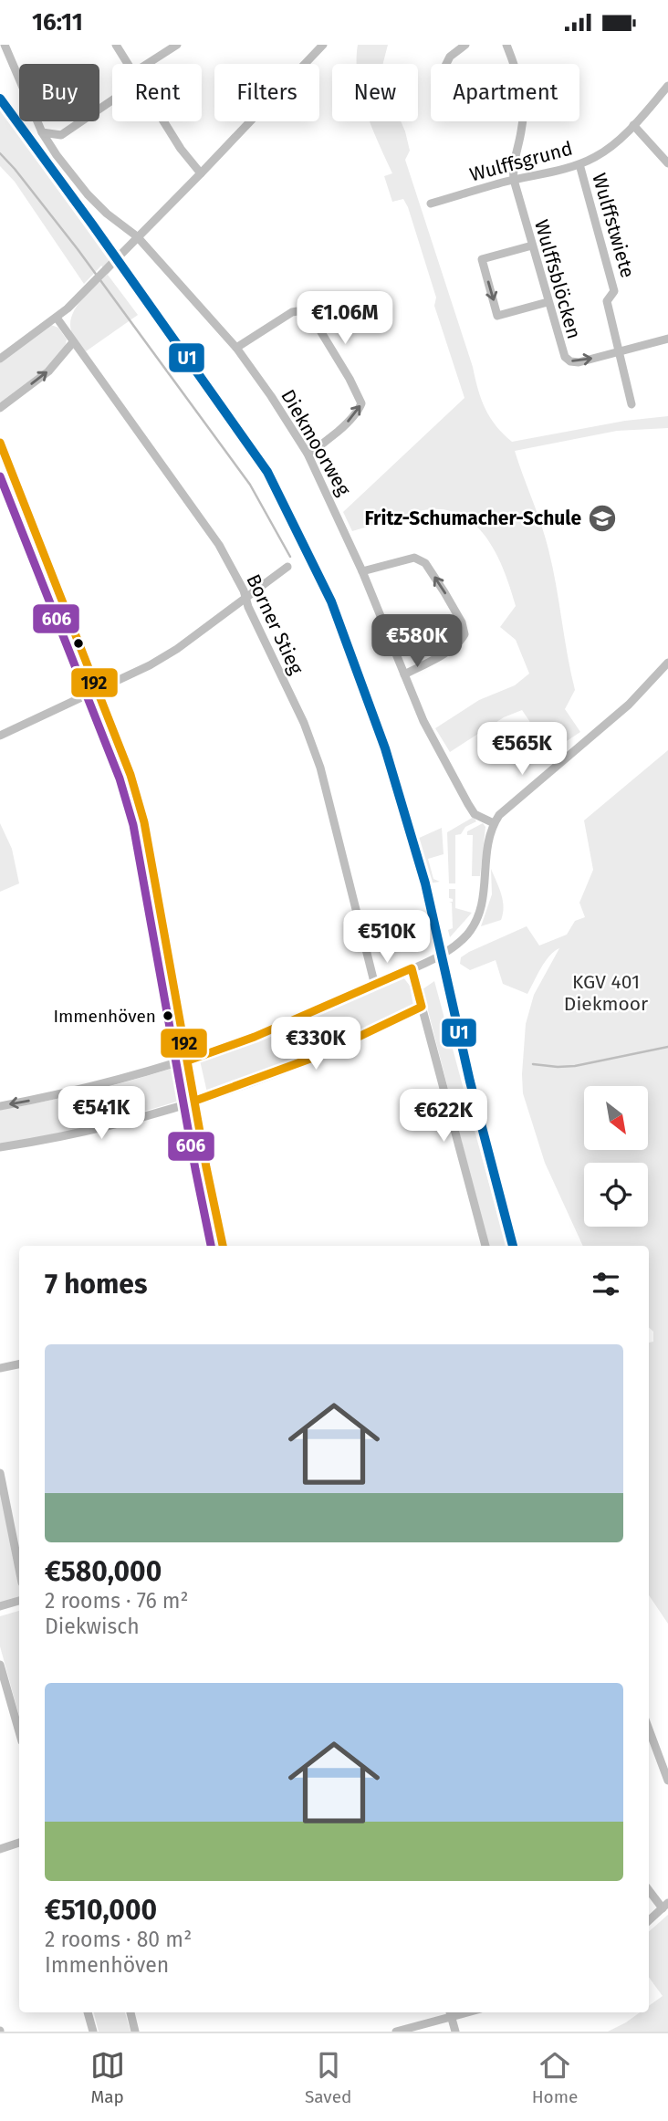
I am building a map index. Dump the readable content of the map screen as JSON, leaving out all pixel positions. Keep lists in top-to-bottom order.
{
  "streets": {
    "street": [
      "Wulffsgrund",
      "Wulffstwiete",
      "Wulffsblöcken",
      "Diekmoorweg",
      "Borner Stieg"
    ]
  },
  "crossings": [
    ["Wulffsgrund", "Wulffstwiete"],
    ["Wulffsgrund", "Wulffsblöcken"],
    ["Wulffstwiete", "Wulffsblöcken"]
  ],
  "parks": ["KGV 401 Diekmoor"],
  "places": {
    "school or university": ["Fritz-Schumacher-Schule"],
    "other": ["Immenhöven"]
  },
  "lines": ["transit line U1", "transit line 192", "transit line 606"],
  "north": "bottom right",
  "page": {
    "status": "16:11",
    "chip": [
      "Buy",
      "Rent",
      "Filters",
      "New",
      "Apartment"
    ],
    "price": [
      "€1.06M",
      "€580K",
      "€565K",
      "€510K",
      "€330K",
      "€541K",
      "€622K"
    ],
    "heading": "7 homes",
    "list": [
      {
        "name": "€580,000",
        "note": "2 rooms · 76 m² · Diekwisch"
      },
      {
        "name": "€510,000",
        "note": "2 rooms · 80 m² · Immenhöven"
      }
    ],
    "tabs": ["Map", "Saved", "Home"]
  }
}
